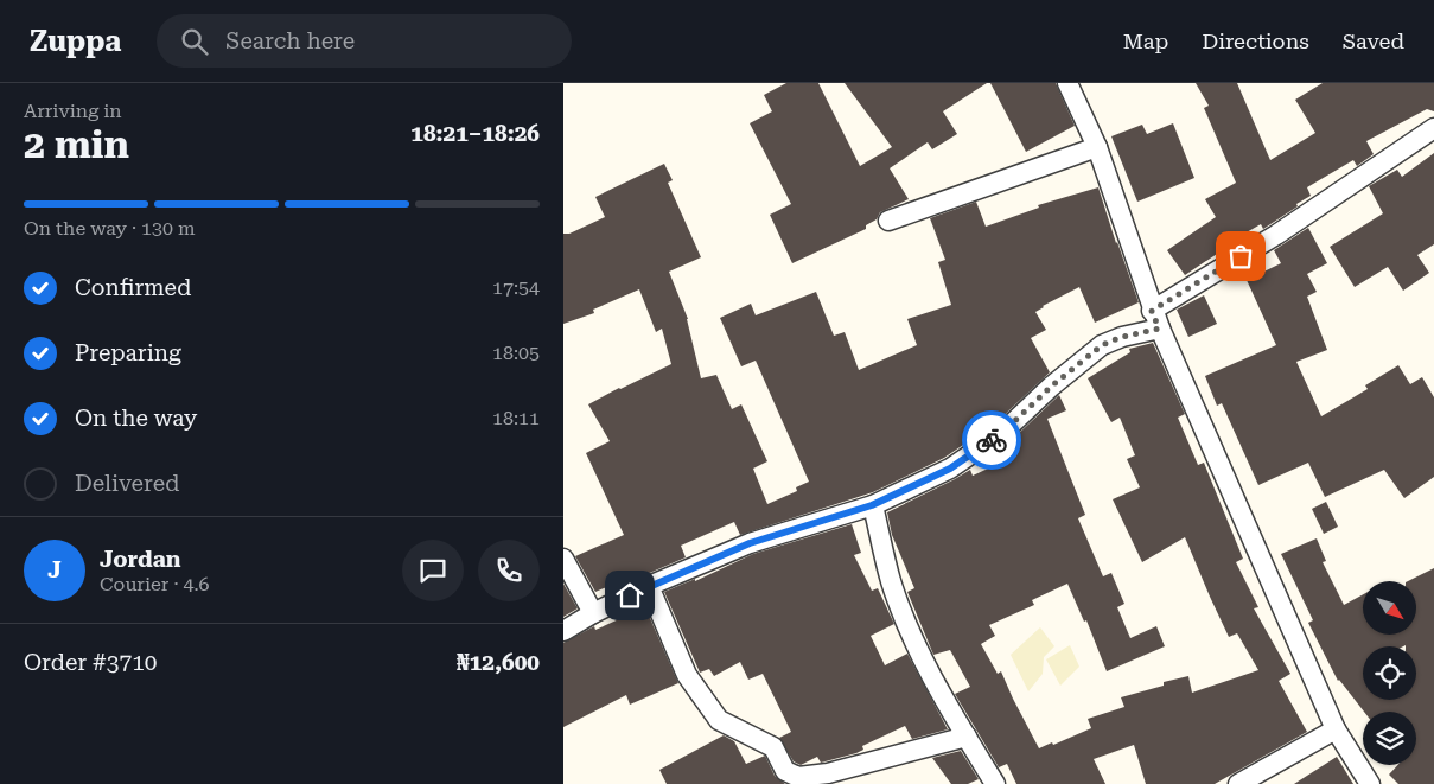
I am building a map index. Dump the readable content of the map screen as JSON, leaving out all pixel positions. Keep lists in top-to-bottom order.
{
  "north": "bottom right",
  "page": {
    "header": "Zuppa",
    "search": "Search here",
    "nav": ["Map", "Directions", "Saved"],
    "heading": ["2 min", "Arriving in", "18:21–18:26"],
    "panel": [
      "Jordan",
      "Courier · 4.6",
      "Order #3710",
      "₦12,600"
    ],
    "bar": "On the way · 130 m",
    "list": [
      ["Confirmed", "17:54"],
      ["Preparing", "18:05"],
      ["On the way", "18:11"],
      "Delivered"
    ],
    "round": "J"
  }
}
